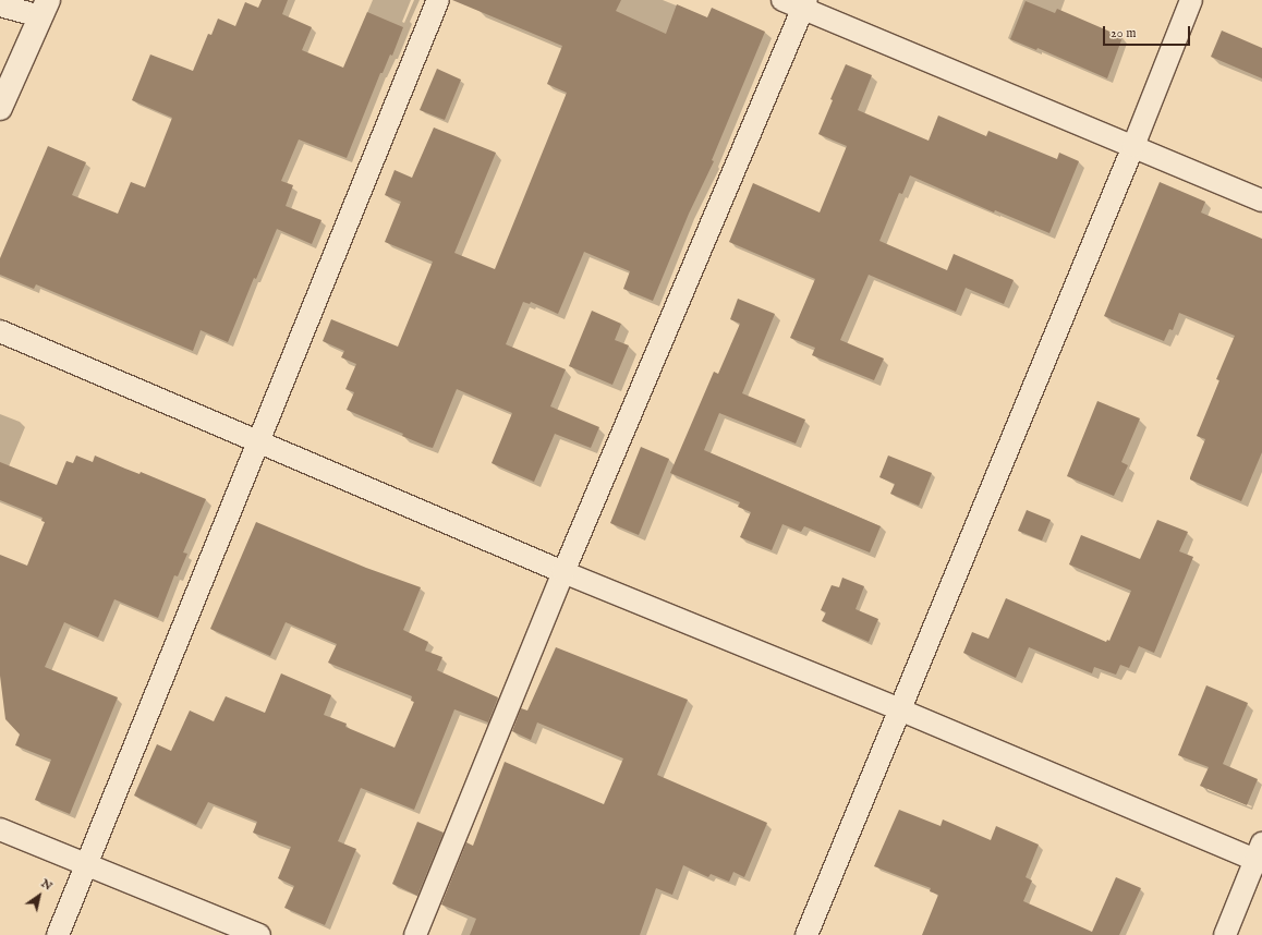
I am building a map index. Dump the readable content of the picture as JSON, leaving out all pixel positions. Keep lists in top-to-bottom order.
{
  "scale_bar": "20 m",
  "north": "top right"
}
